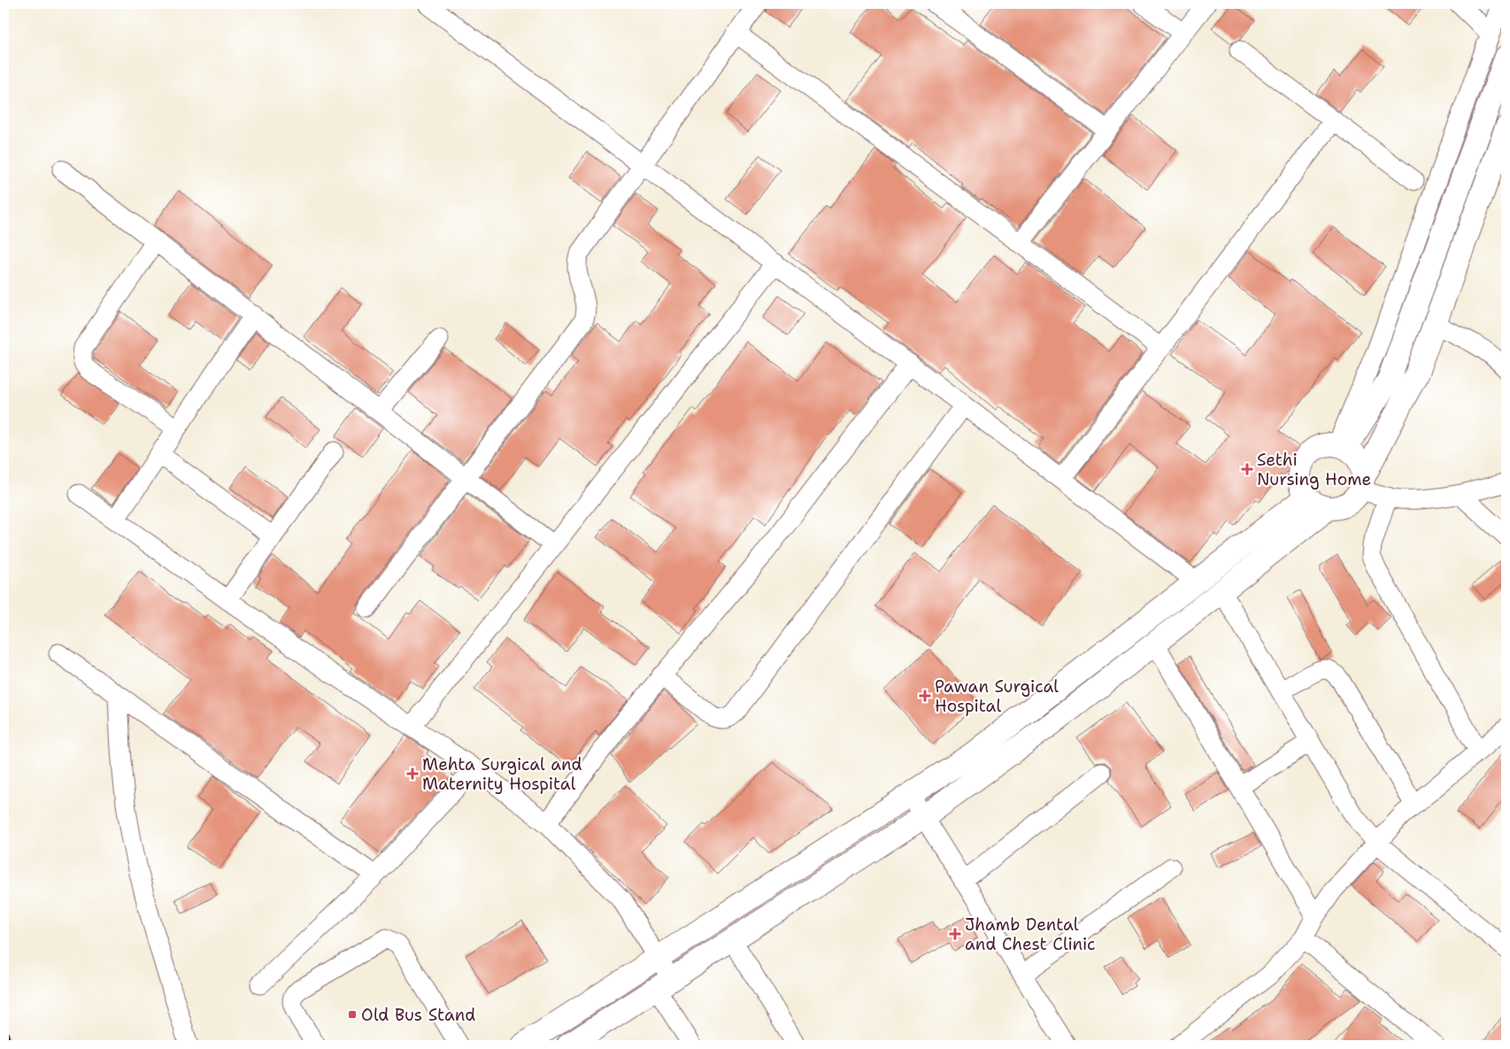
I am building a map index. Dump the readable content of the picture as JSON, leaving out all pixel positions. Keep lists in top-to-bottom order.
{
  "places": {
    "health": [
      "Sethi Nursing Home",
      "Pawan Surgical Hospital",
      "Mehta Surgical and Maternity Hospital",
      "Jhamb Dental and Chest Clinic"
    ],
    "transit": ["Old Bus Stand"]
  }
}
